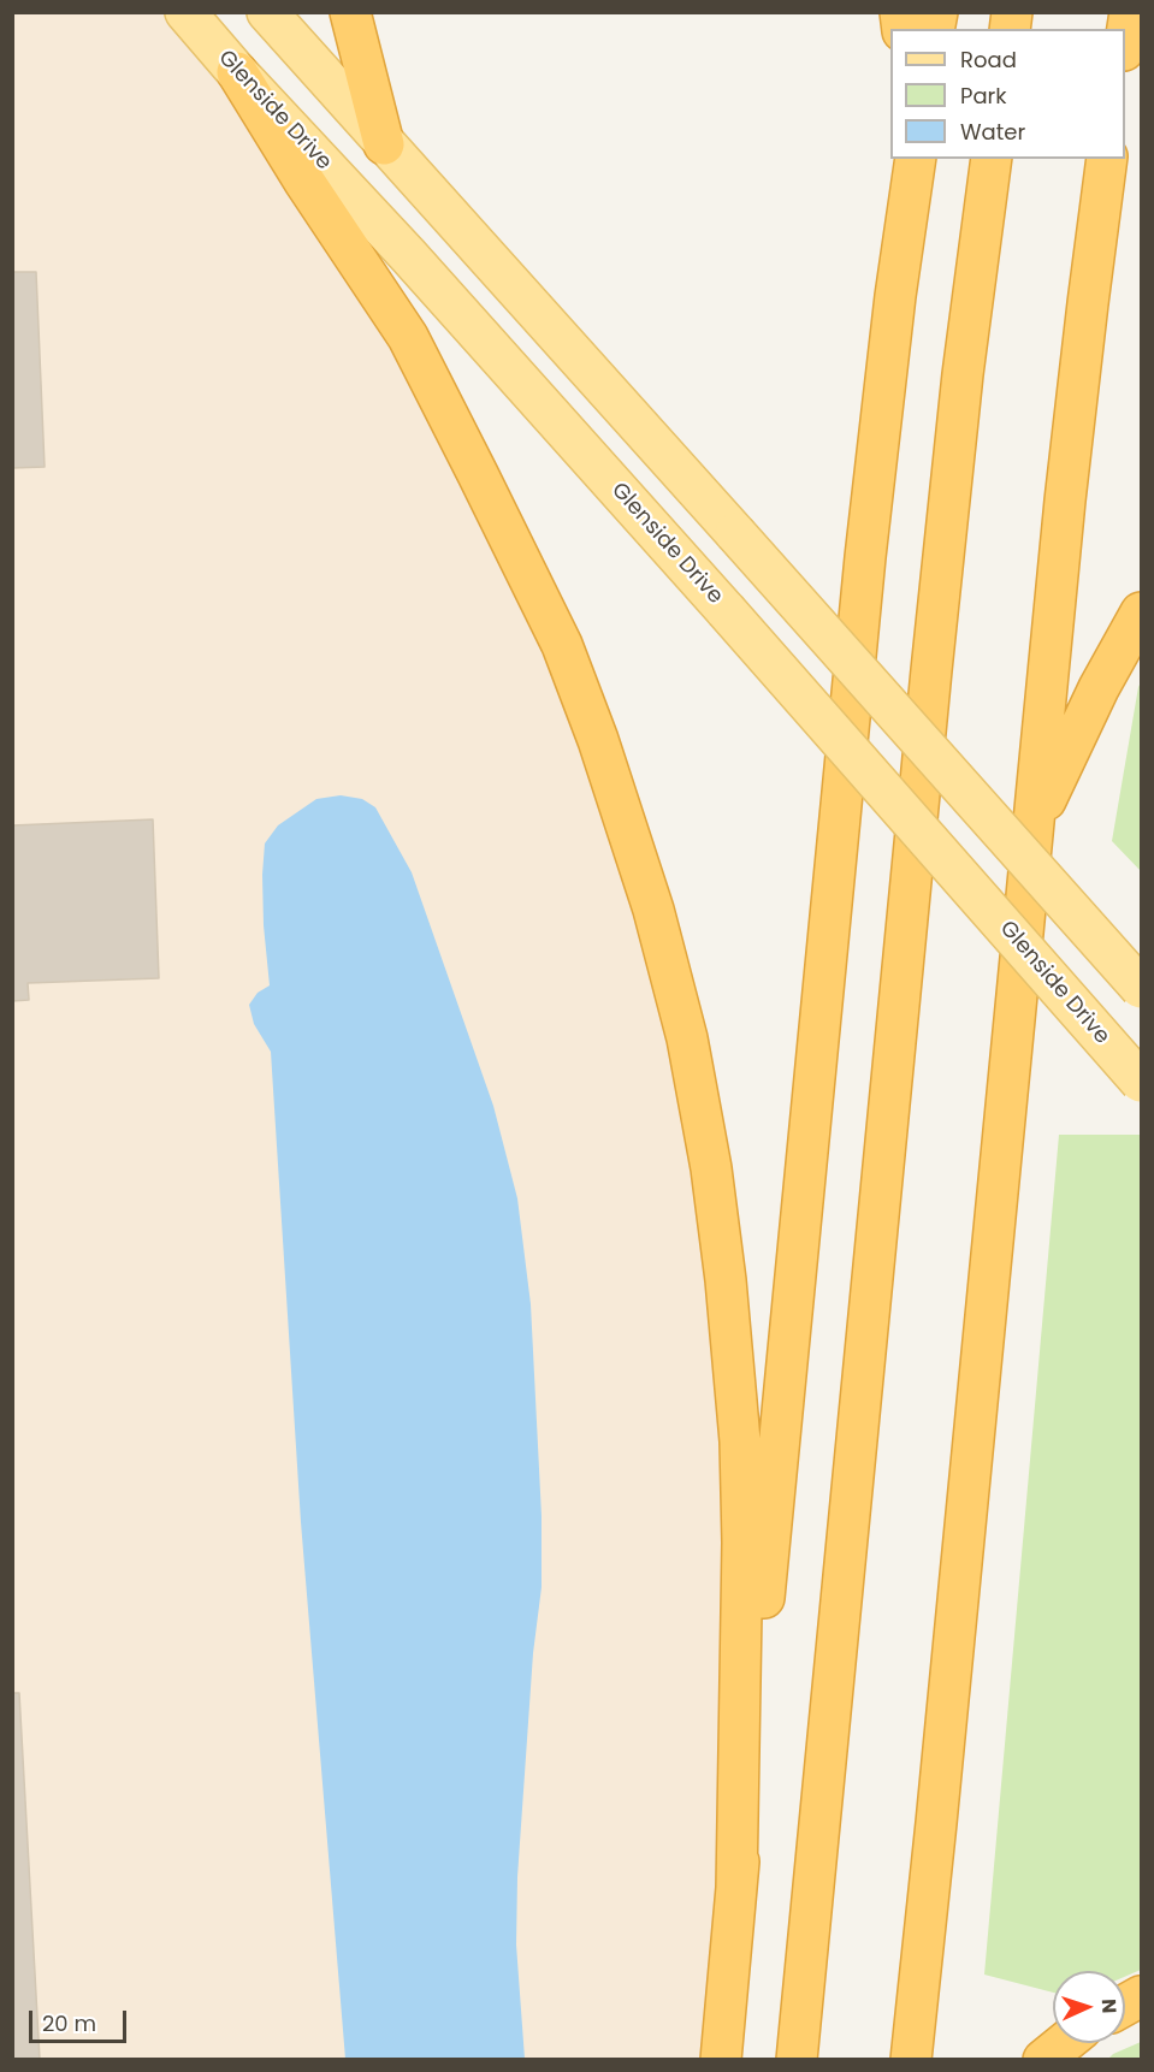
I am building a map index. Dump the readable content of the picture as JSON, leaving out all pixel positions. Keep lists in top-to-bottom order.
{
  "streets": {
    "main road": ["Glenside Drive"]
  },
  "legend": ["Road", "Park", "Water"],
  "scale_bar": "20 m",
  "north": "right"
}
